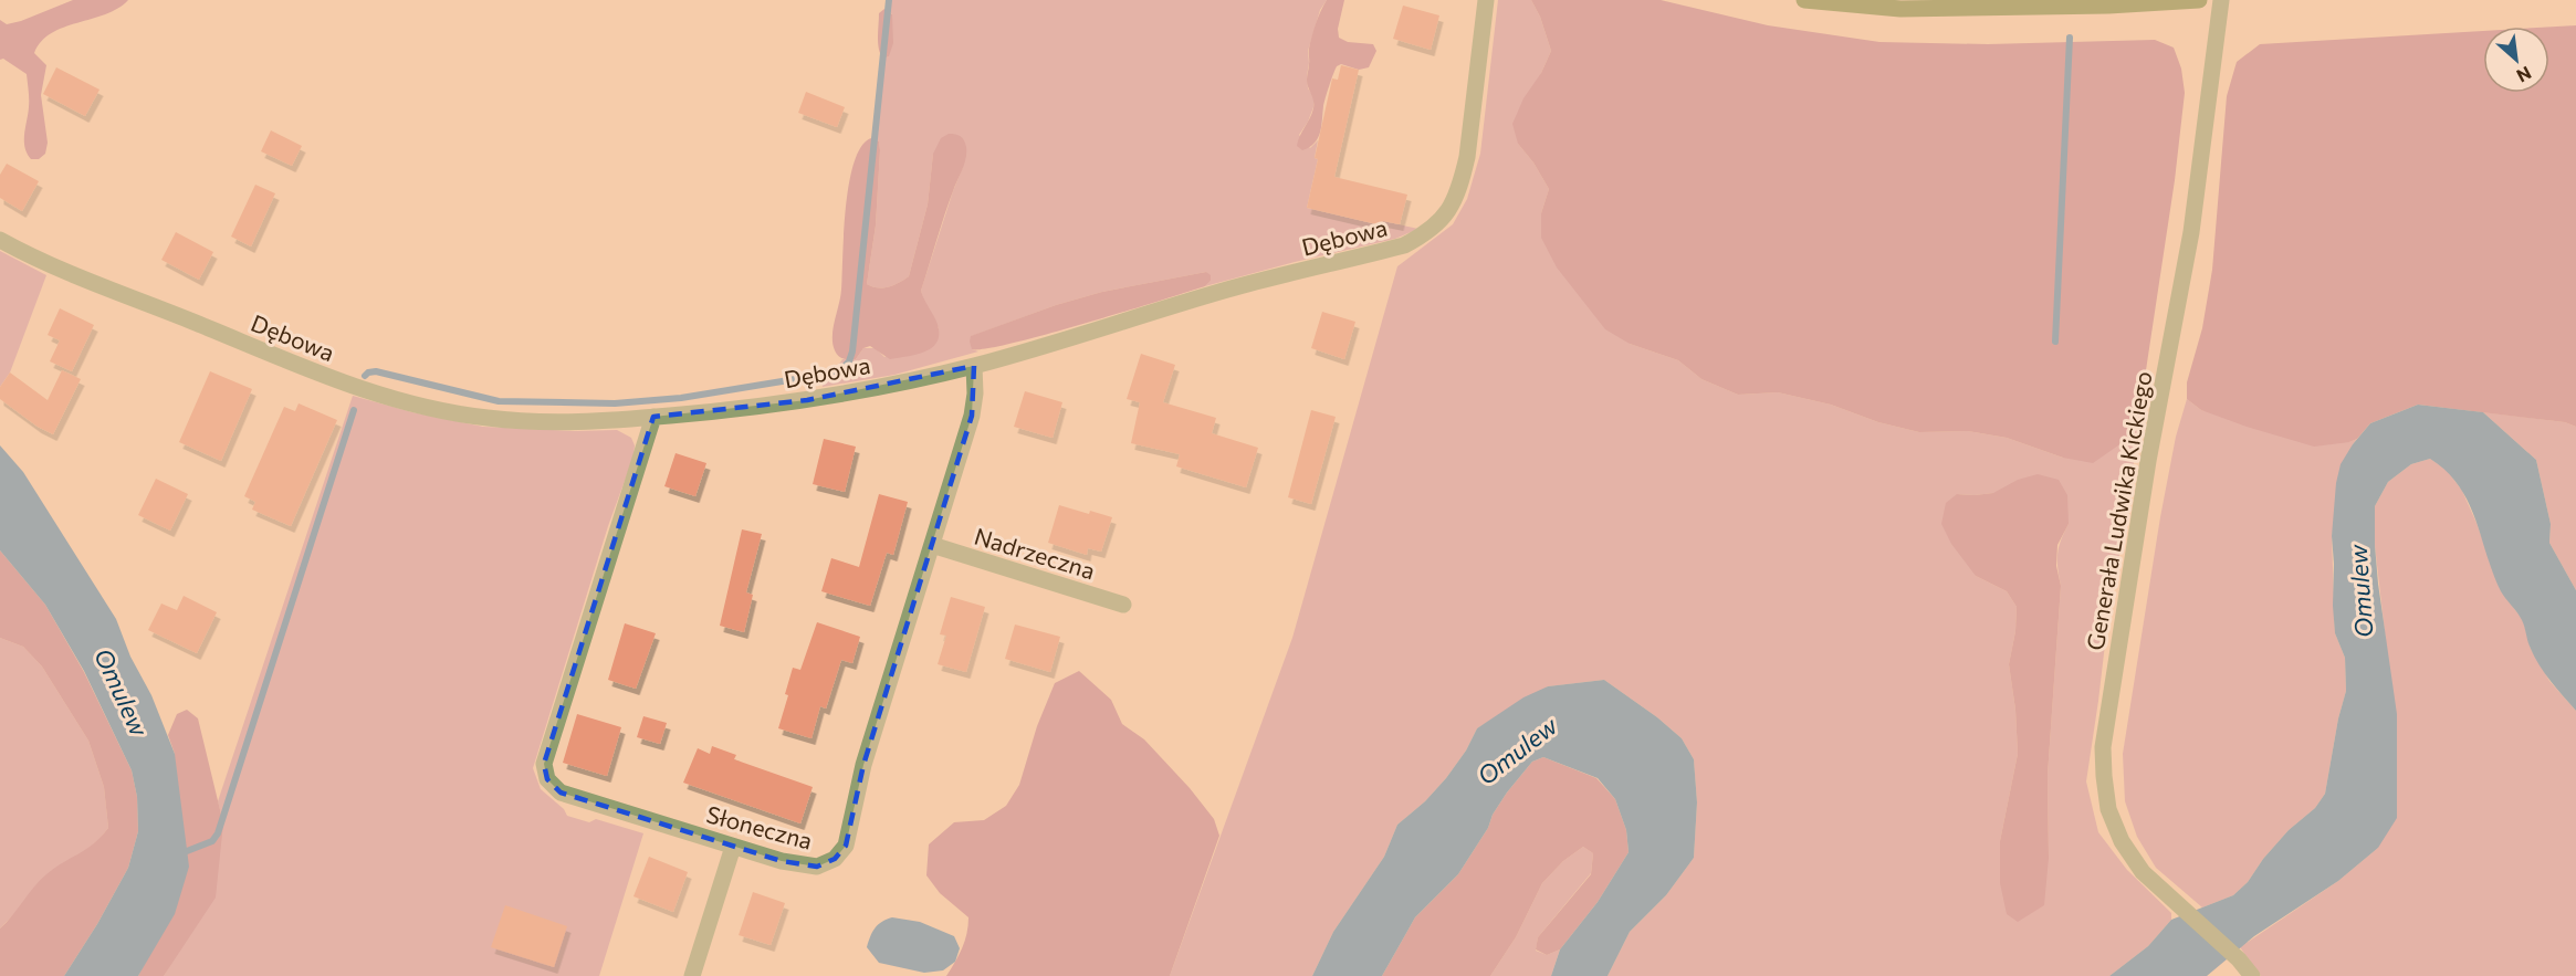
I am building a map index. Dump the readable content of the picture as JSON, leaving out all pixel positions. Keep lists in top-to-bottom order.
{
  "streets": {
    "street": [
      "Dębowa",
      "Generała Ludwika Kickiego",
      "Nadrzeczna",
      "Słoneczna"
    ]
  },
  "crossings": [
    ["Dębowa", "Słoneczna"],
    ["Nadrzeczna", "Słoneczna"]
  ],
  "water": ["Omulew"],
  "north": "bottom right"
}
